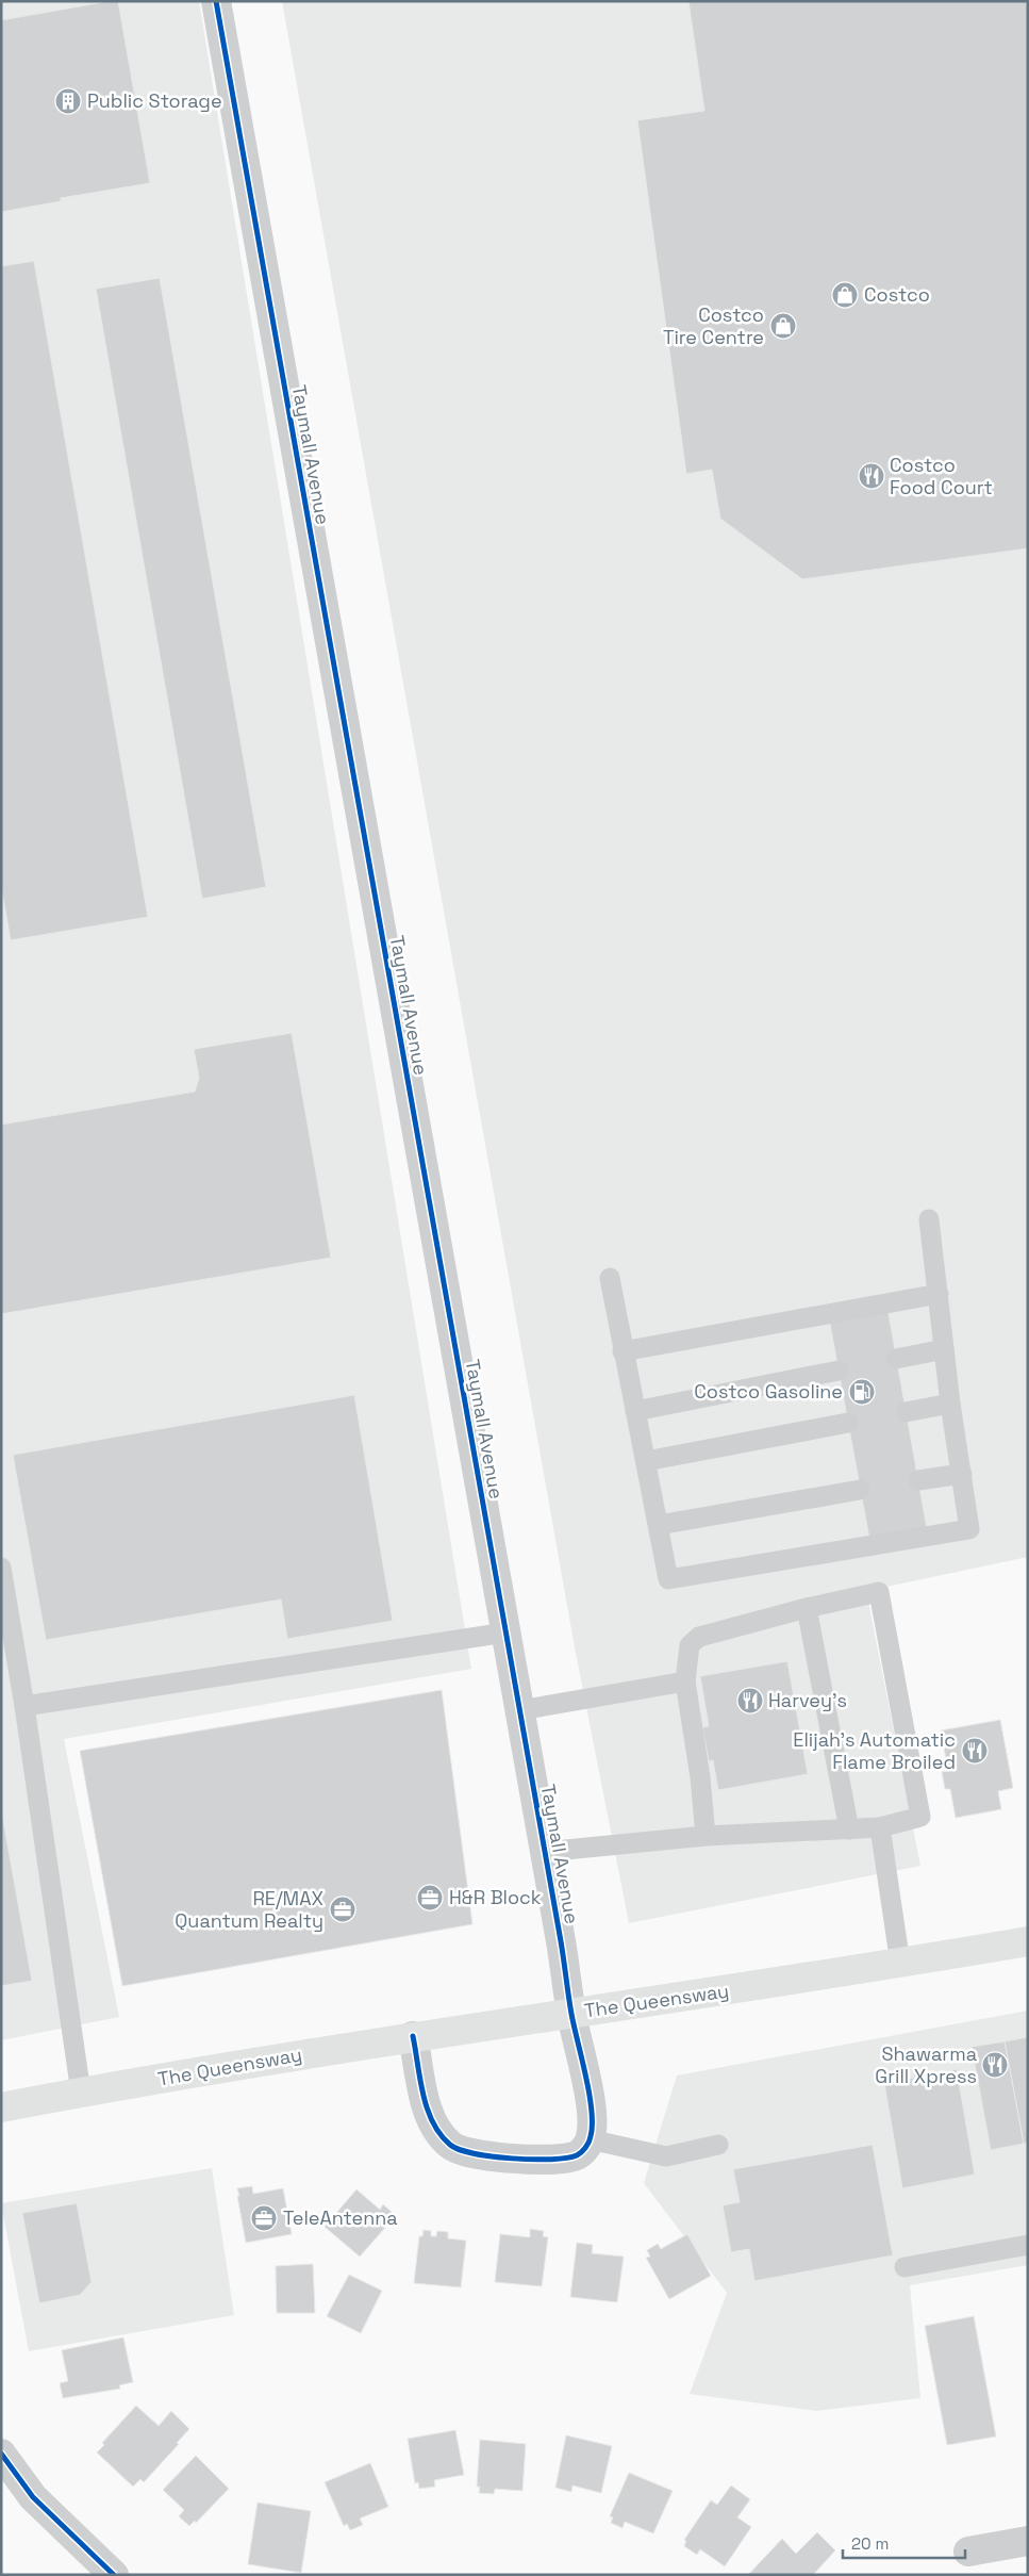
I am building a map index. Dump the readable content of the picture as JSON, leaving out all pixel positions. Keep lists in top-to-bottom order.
{
  "streets": {
    "main road": ["The Queensway"],
    "street": ["Taymall Avenue"]
  },
  "crossings": [
    ["Taymall Avenue", "The Queensway"]
  ],
  "places": {
    "building": ["Public Storage"],
    "shop": ["Costco", "Costco Tire Centre"],
    "restaurant": [
      "Costco Food Court",
      "Harvey's",
      "Elijah's Automatic Flame Broiled",
      "Shawarma Grill Xpress"
    ],
    "fuel station": ["Costco Gasoline"],
    "office": ["H&R Block", "RE/MAX Quantum Realty", "TeleAntenna"]
  },
  "scale_bar": "20 m"
}
